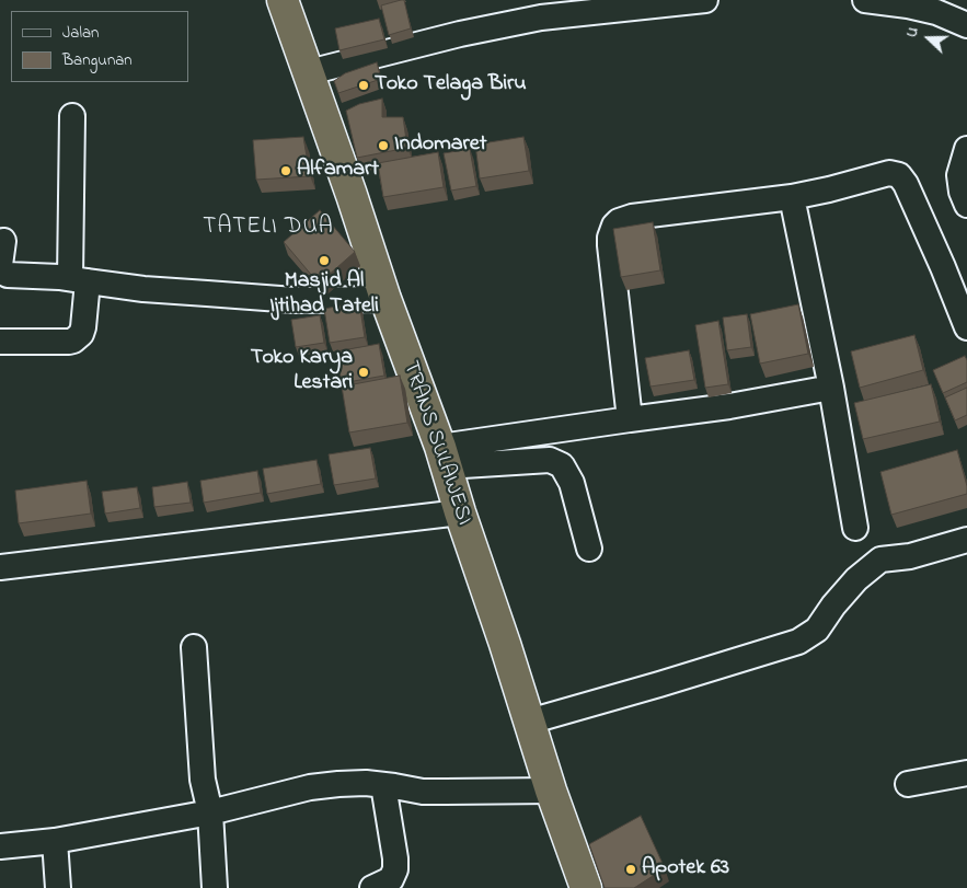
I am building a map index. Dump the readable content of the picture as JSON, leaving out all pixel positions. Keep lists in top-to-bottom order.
{
  "streets": {
    "highway": ["TRANS SULAWESI"]
  },
  "districts": ["TATELI DUA"],
  "places": [
    "Toko Telaga Biru",
    "Indomaret",
    "Alfamart",
    "Masjid Al Ijtihad Tateli",
    "Toko Karya Lestari",
    "Apotek 63"
  ],
  "legend": ["Jalan", "Bangunan"],
  "north": "left"
}
